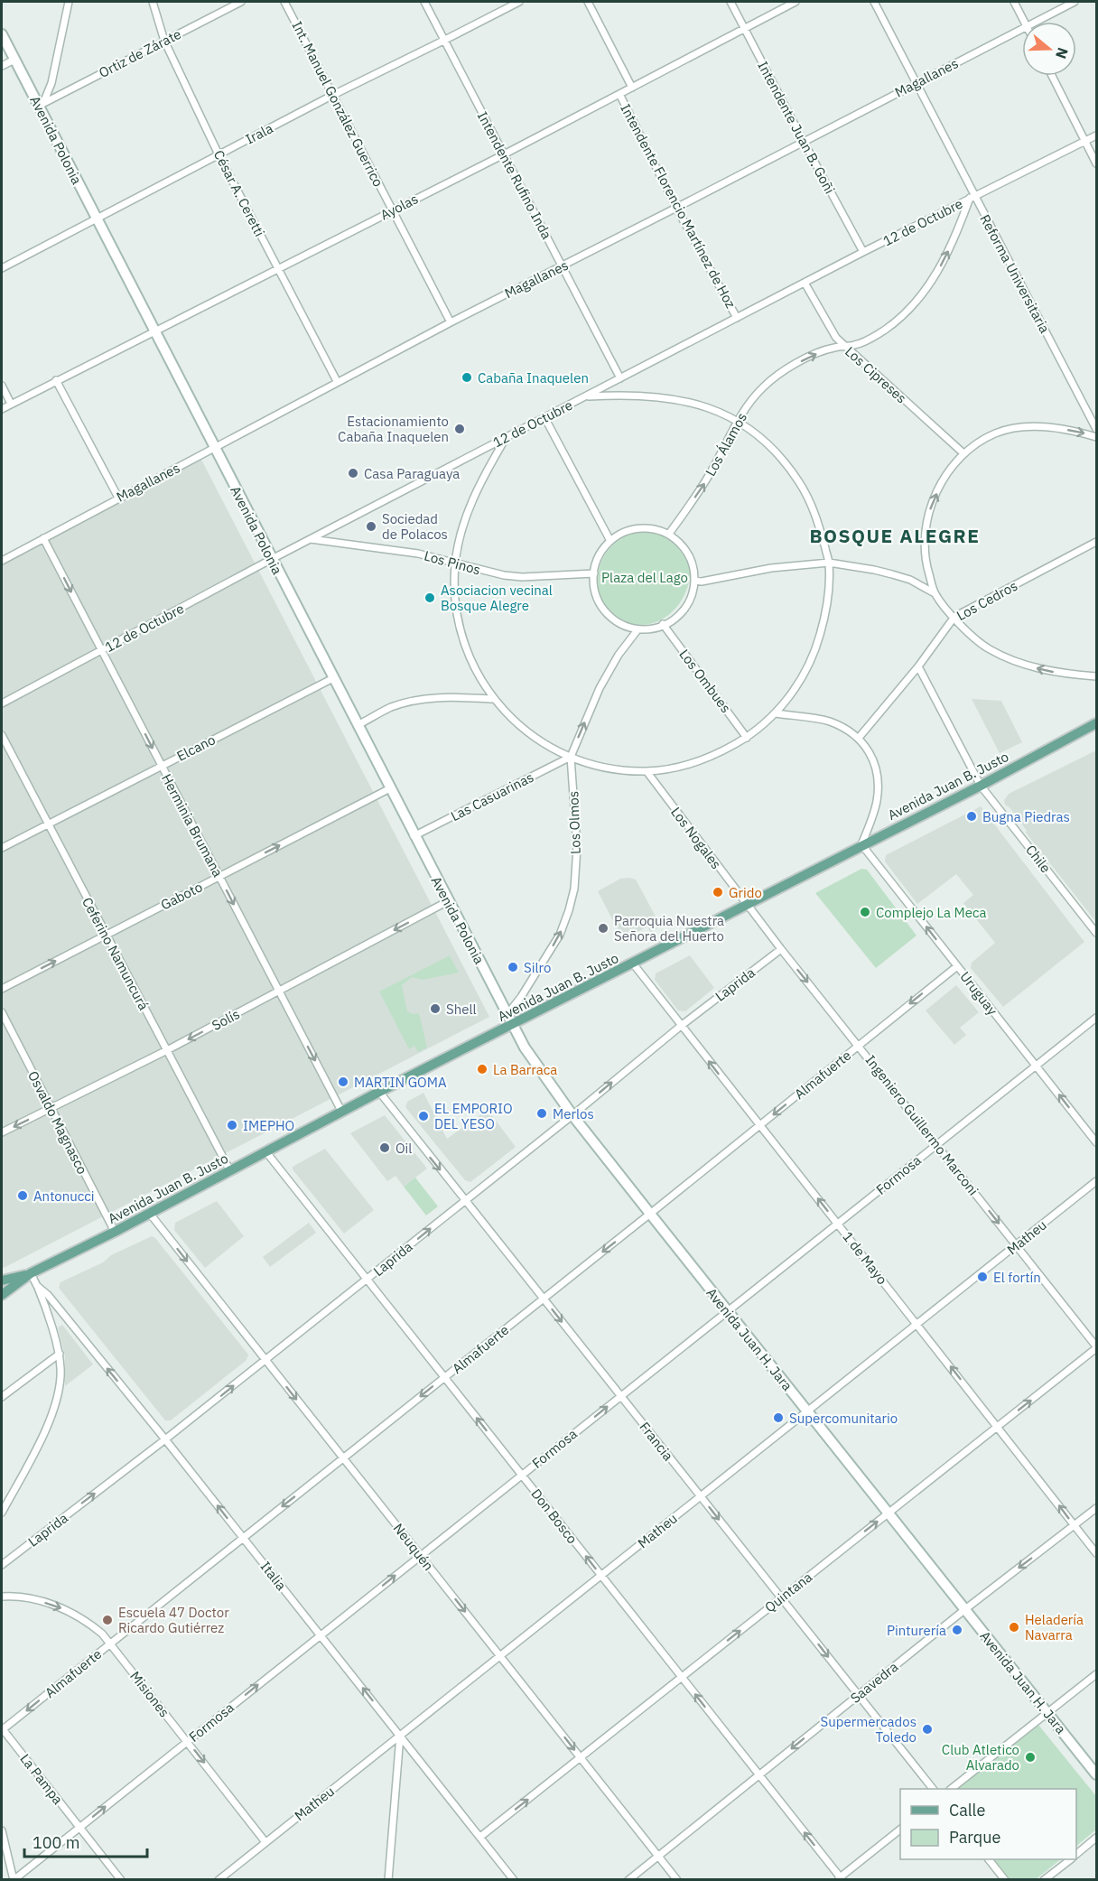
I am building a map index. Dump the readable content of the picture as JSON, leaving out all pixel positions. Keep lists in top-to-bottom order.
{
  "streets": {
    "main road": ["Avenida Polonia", "Avenida Juan B. Justo", "Avenida Juan H. Jara"],
    "street": [
      "Ortiz de Zárate",
      "Magallanes",
      "Int. Manuel González Guerrico",
      "Intendente Juan B. Goñi",
      "Irala",
      "Intendente Rufino Inda",
      "César A. Ceretti",
      "Intendente Florencio Martínez de Hoz",
      "Ayolas",
      "12 de Octubre",
      "Reforma Universitaria",
      "Los Cipreses",
      "Los Álamos",
      "Los Pinos",
      "Los Cedros",
      "Los Ombues",
      "Elcano",
      "Las Casuarinas",
      "Los Olmos",
      "Herminia Brumana",
      "Los Nogales",
      "Chile",
      "Gaboto",
      "Ceferino Namuncurá",
      "Laprida",
      "Uruguay",
      "Solís",
      "Almafuerte",
      "Osvaldo Magnasco",
      "Ingeniero Guillermo Marconi",
      "Formosa",
      "Matheu",
      "1 de Mayo",
      "Francia",
      "Don Bosco",
      "Neuquén",
      "Italia",
      "Quintana",
      "Saavedra",
      "Misiones",
      "La Pampa"
    ]
  },
  "crossings": [
    ["Ortiz de Zárate", "Avenida Polonia"],
    ["Ortiz de Zárate", "César A. Ceretti"],
    ["Magallanes", "Int. Manuel González Guerrico"],
    ["Magallanes", "Intendente Juan B. Goñi"],
    ["Magallanes", "Avenida Polonia"],
    ["Magallanes", "Intendente Rufino Inda"],
    ["Magallanes", "César A. Ceretti"],
    ["Magallanes", "Intendente Florencio Martínez de Hoz"],
    ["Magallanes", "Reforma Universitaria"],
    ["Magallanes", "Herminia Brumana"],
    ["Int. Manuel González Guerrico", "Irala"],
    ["Int. Manuel González Guerrico", "Ayolas"],
    ["Intendente Juan B. Goñi", "Ayolas"],
    ["Intendente Juan B. Goñi", "12 de Octubre"],
    ["Irala", "Avenida Polonia"],
    ["Irala", "Intendente Rufino Inda"],
    ["Irala", "César A. Ceretti"],
    ["Avenida Polonia", "Ayolas"],
    ["Avenida Polonia", "12 de Octubre"],
    ["Avenida Polonia", "Elcano"],
    ["Avenida Polonia", "Avenida Juan B. Justo"],
    ["Avenida Polonia", "Las Casuarinas"],
    ["Avenida Polonia", "Los Olmos"],
    ["Avenida Polonia", "Gaboto"],
    ["Avenida Polonia", "Solís"],
    ["Avenida Polonia", "Avenida Juan H. Jara"],
    ["Intendente Rufino Inda", "Ayolas"],
    ["Intendente Rufino Inda", "12 de Octubre"],
    ["César A. Ceretti", "Ayolas"],
    ["Intendente Florencio Martínez de Hoz", "Ayolas"],
    ["Intendente Florencio Martínez de Hoz", "12 de Octubre"],
    ["12 de Octubre", "Reforma Universitaria"],
    ["12 de Octubre", "Los Cipreses"],
    ["12 de Octubre", "Los Álamos"],
    ["12 de Octubre", "Los Pinos"],
    ["12 de Octubre", "Herminia Brumana"],
    ["Reforma Universitaria", "Los Álamos"],
    ["Los Cipreses", "Los Álamos"],
    ["Los Álamos", "Los Pinos"],
    ["Los Álamos", "Los Ombues"],
    ["Los Álamos", "Los Olmos"],
    ["Los Pinos", "Los Ombues"],
    ["Los Pinos", "Los Olmos"],
    ["Los Cedros", "Chile"],
    ["Los Ombues", "Los Olmos"],
    ["Elcano", "Herminia Brumana"],
    ["Elcano", "Ceferino Namuncurá"],
    ["Avenida Juan B. Justo", "Herminia Brumana"],
    ["Avenida Juan B. Justo", "Los Nogales"],
    ["Avenida Juan B. Justo", "Chile"],
    ["Avenida Juan B. Justo", "Ceferino Namuncurá"],
    ["Avenida Juan B. Justo", "Uruguay"],
    ["Avenida Juan B. Justo", "Osvaldo Magnasco"],
    ["Avenida Juan B. Justo", "Ingeniero Guillermo Marconi"],
    ["Avenida Juan B. Justo", "1 de Mayo"],
    ["Avenida Juan B. Justo", "Avenida Juan H. Jara"],
    ["Avenida Juan B. Justo", "Francia"],
    ["Avenida Juan B. Justo", "Don Bosco"],
    ["Avenida Juan B. Justo", "Neuquén"],
    ["Avenida Juan B. Justo", "Italia"],
    ["Las Casuarinas", "Los Olmos"],
    ["Herminia Brumana", "Gaboto"],
    ["Herminia Brumana", "Solís"],
    ["Los Nogales", "Ingeniero Guillermo Marconi"],
    ["Gaboto", "Ceferino Namuncurá"],
    ["Ceferino Namuncurá", "Solís"],
    ["Laprida", "Ingeniero Guillermo Marconi"],
    ["Laprida", "1 de Mayo"],
    ["Laprida", "Avenida Juan H. Jara"],
    ["Laprida", "Francia"],
    ["Laprida", "Don Bosco"],
    ["Laprida", "Neuquén"],
    ["Laprida", "Italia"],
    ["Uruguay", "Almafuerte"],
    ["Uruguay", "Formosa"],
    ["Solís", "Osvaldo Magnasco"],
    ["Almafuerte", "Ingeniero Guillermo Marconi"],
    ["Almafuerte", "1 de Mayo"],
    ["Almafuerte", "Avenida Juan H. Jara"],
    ["Almafuerte", "Francia"],
    ["Almafuerte", "Don Bosco"],
    ["Almafuerte", "Neuquén"],
    ["Almafuerte", "Italia"],
    ["Almafuerte", "Misiones"],
    ["Almafuerte", "La Pampa"],
    ["Ingeniero Guillermo Marconi", "Formosa"],
    ["Ingeniero Guillermo Marconi", "Matheu"],
    ["Ingeniero Guillermo Marconi", "Quintana"],
    ["Formosa", "1 de Mayo"],
    ["Formosa", "Avenida Juan H. Jara"],
    ["Formosa", "Francia"],
    ["Formosa", "Don Bosco"],
    ["Formosa", "Neuquén"],
    ["Formosa", "Italia"],
    ["Formosa", "Misiones"],
    ["Formosa", "La Pampa"],
    ["Matheu", "1 de Mayo"],
    ["Matheu", "Avenida Juan H. Jara"],
    ["Matheu", "Francia"],
    ["Matheu", "Don Bosco"],
    ["Matheu", "Neuquén"],
    ["Matheu", "Italia"],
    ["Matheu", "Misiones"],
    ["1 de Mayo", "Quintana"],
    ["1 de Mayo", "Saavedra"],
    ["Avenida Juan H. Jara", "Quintana"],
    ["Avenida Juan H. Jara", "Saavedra"],
    ["Francia", "Quintana"],
    ["Francia", "Saavedra"],
    ["Don Bosco", "Quintana"],
    ["Don Bosco", "Saavedra"],
    ["Neuquén", "Quintana"],
    ["Neuquén", "Saavedra"],
    ["Italia", "Quintana"]
  ],
  "one_way": [
    "Los Álamos",
    "Los Olmos",
    "Herminia Brumana",
    "Gaboto",
    "Laprida",
    "Uruguay",
    "Solís",
    "Almafuerte",
    "Ingeniero Guillermo Marconi",
    "Formosa",
    "1 de Mayo",
    "Francia",
    "Don Bosco",
    "Neuquén",
    "Italia",
    "Quintana",
    "Saavedra",
    "Misiones"
  ],
  "districts": ["BOSQUE ALEGRE"],
  "parks": ["Plaza del Lago"],
  "places": [
    "Cabaña Inaquelen",
    "Estacionamiento Cabaña Inaquelen",
    "Casa Paraguaya",
    "Sociedad de Polacos",
    "Asociacion vecinal Bosque Alegre",
    "Bugna Piedras",
    "Grido",
    "Complejo La Meca",
    "Parroquia Nuestra Señora del Huerto",
    "Silro",
    "Shell",
    "La Barraca",
    "MARTIN GOMA",
    "Merlos",
    "EL EMPORIO DEL YESO",
    "IMEPHO",
    "Oil",
    "Antonucci",
    "El fortín",
    "Supercomunitario",
    "Escuela 47 Doctor Ricardo Gutiérrez",
    "Heladería Navarra",
    "Pinturería",
    "Supermercados Toledo",
    "Club Atletico Alvarado"
  ],
  "legend": ["Calle", "Parque"],
  "scale_bar": "100 m",
  "north": "right"
}
